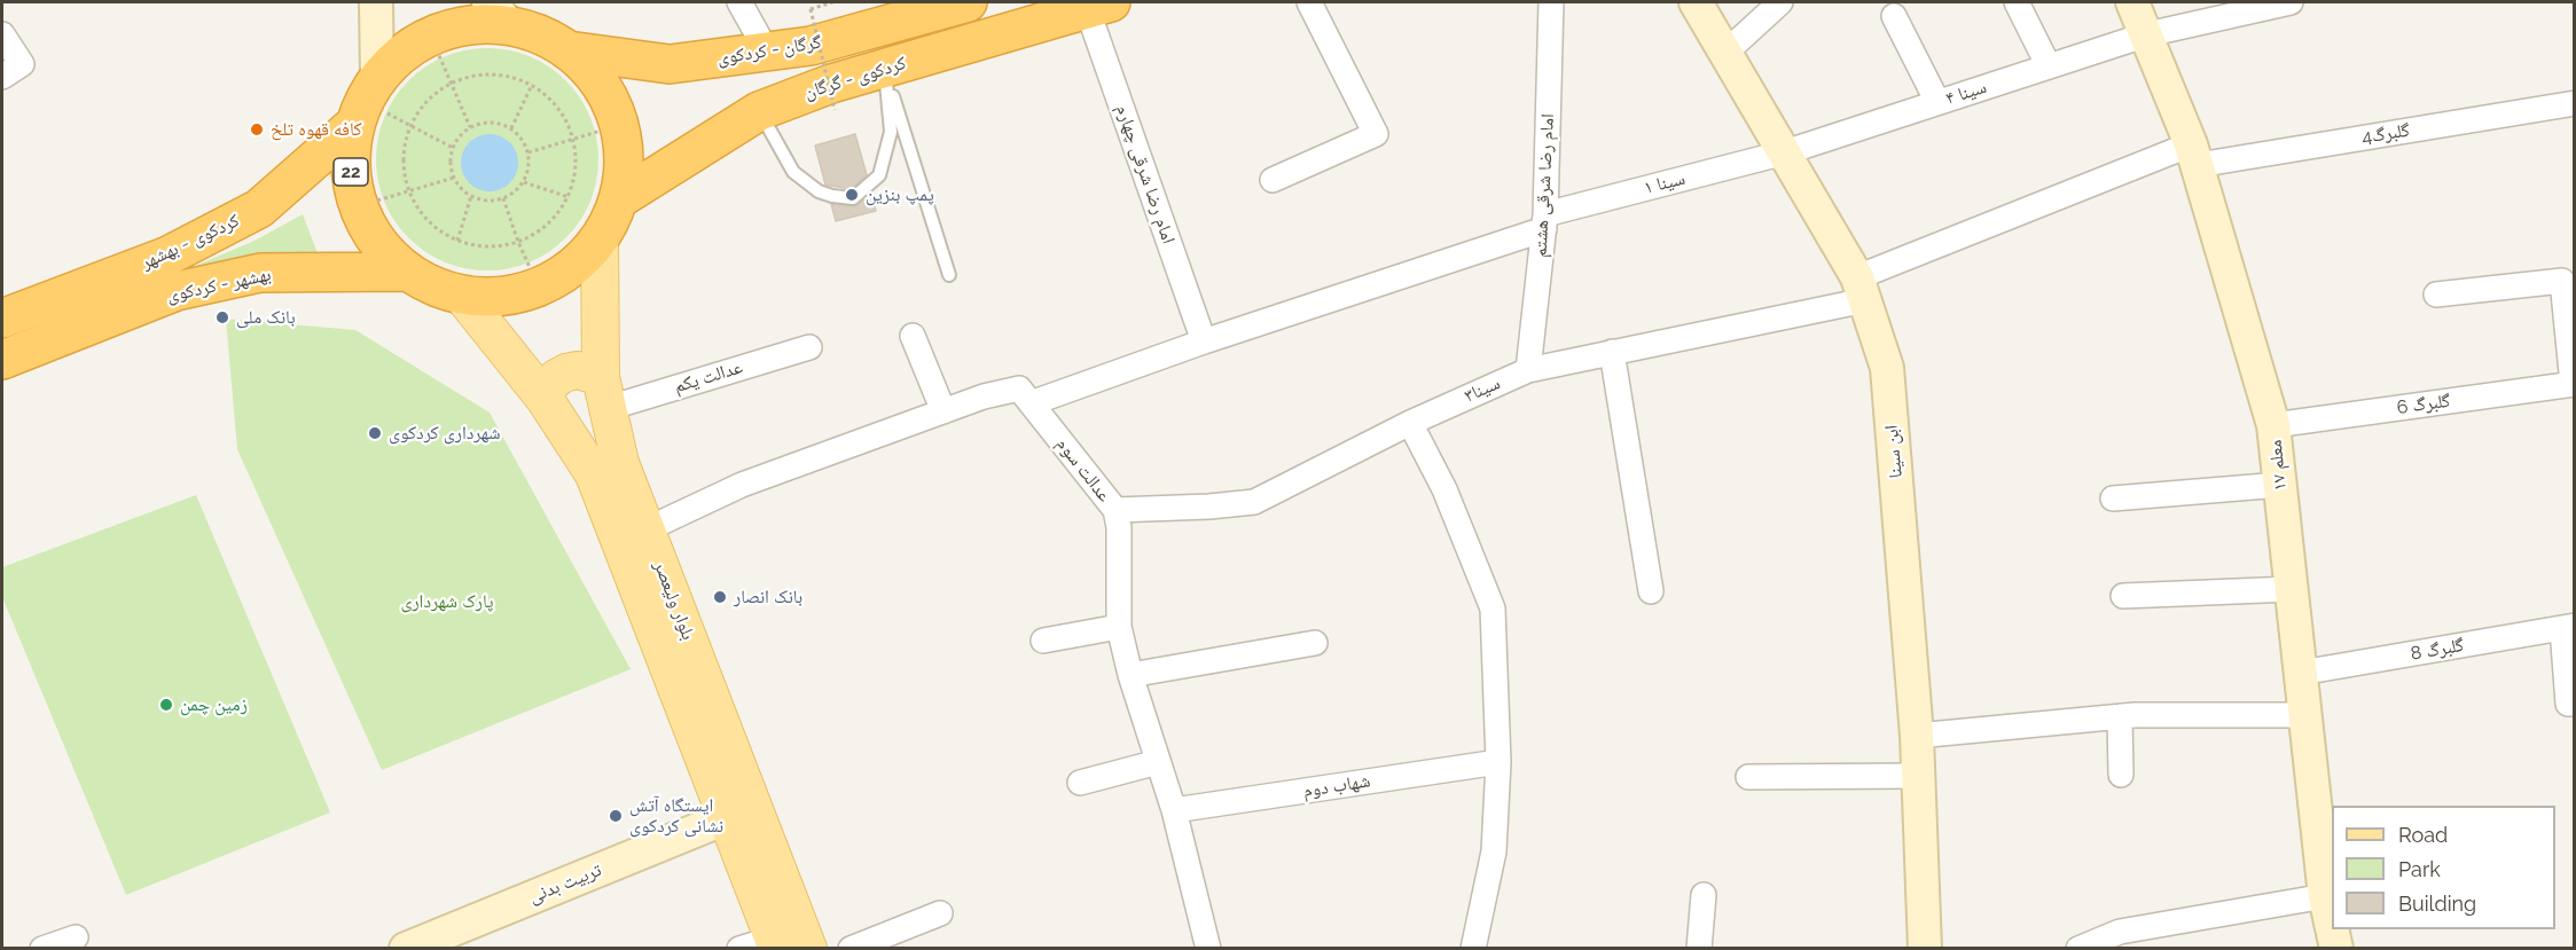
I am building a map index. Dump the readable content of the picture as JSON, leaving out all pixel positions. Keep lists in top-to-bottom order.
{
  "streets": {
    "highway": [
      "گرگان - کردکوی",
      "کردکوی - گرگان",
      "22",
      "کردکوی - بهشهر",
      "بهشهر - کردکوی"
    ],
    "main road": ["بلوار ولیعصر"],
    "street": [
      "سینا ۴",
      "گلبرگ4",
      "امام رضا شرقی چهارم",
      "سینا ۱",
      "امام رضا شرقی هشتم",
      "عدالت یکم",
      "سینا۳",
      "گلبرگ 6",
      "ابن سینا",
      "معلم ۱۷",
      "عدالت سوم",
      "گلبرگ 8",
      "شهاب دوم",
      "تربیت بدنی"
    ]
  },
  "crossings": [
    ["گرگان - کردکوی", "22"],
    ["کردکوی - گرگان", "22"],
    ["کردکوی - گرگان", "امام رضا شرقی چهارم"],
    ["سینا ۴", "سینا ۱"],
    ["سینا ۴", "ابن سینا"],
    ["سینا ۴", "معلم ۱۷"],
    ["گلبرگ4", "سینا۳"],
    ["گلبرگ4", "ابن سینا"],
    ["گلبرگ4", "معلم ۱۷"],
    ["22", "کردکوی - بهشهر"],
    ["22", "بهشهر - کردکوی"],
    ["22", "بلوار ولیعصر"],
    ["امام رضا شرقی چهارم", "سینا ۱"],
    ["سینا ۱", "امام رضا شرقی هشتم"],
    ["سینا ۱", "ابن سینا"],
    ["سینا ۱", "عدالت سوم"],
    ["امام رضا شرقی هشتم", "سینا۳"],
    ["عدالت یکم", "بلوار ولیعصر"],
    ["سینا۳", "ابن سینا"],
    ["سینا۳", "عدالت سوم"],
    ["گلبرگ 6", "معلم ۱۷"],
    ["معلم ۱۷", "گلبرگ 8"],
    ["عدالت سوم", "بلوار ولیعصر"],
    ["عدالت سوم", "شهاب دوم"],
    ["بلوار ولیعصر", "تربیت بدنی"]
  ],
  "parks": ["پارک شهرداری"],
  "places": [
    "کافه قهوه تلخ",
    "پمپ بنزین",
    "بانک ملی",
    "شهرداری کردکوی",
    "بانک انصار",
    "زمین چمن",
    "ایستگاه آتش نشانی کردکوی"
  ],
  "legend": ["Road", "Park", "Building"]
}
